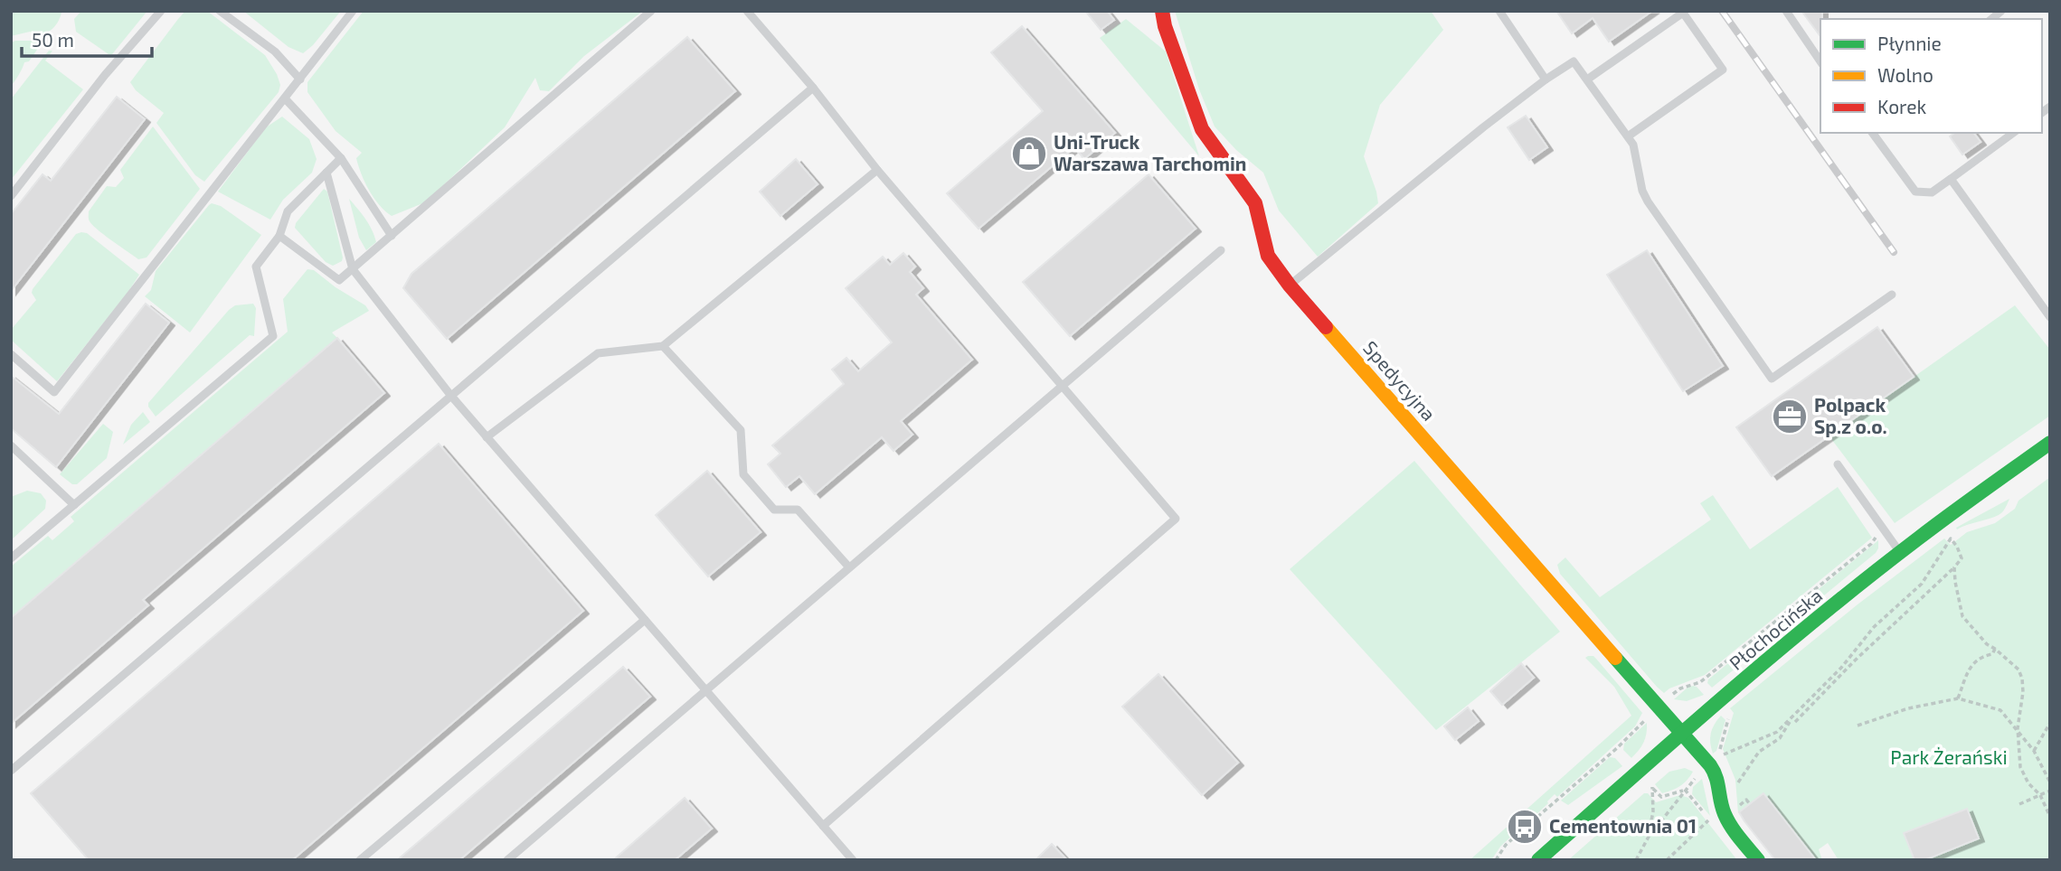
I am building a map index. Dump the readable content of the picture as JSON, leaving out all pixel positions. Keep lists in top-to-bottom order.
{
  "streets": {
    "street": ["Spedycyjna", "Płochocińska"]
  },
  "crossings": [
    ["Spedycyjna", "Płochocińska"]
  ],
  "parks": ["Park Żerański"],
  "places": {
    "shop": ["Uni-Truck Warszawa Tarchomin"],
    "office": ["Polpack Sp.z o.o."],
    "bus stop": ["Cementownia 01"]
  },
  "legend": ["Płynnie", "Wolno", "Korek"],
  "scale_bar": "50 m"
}
